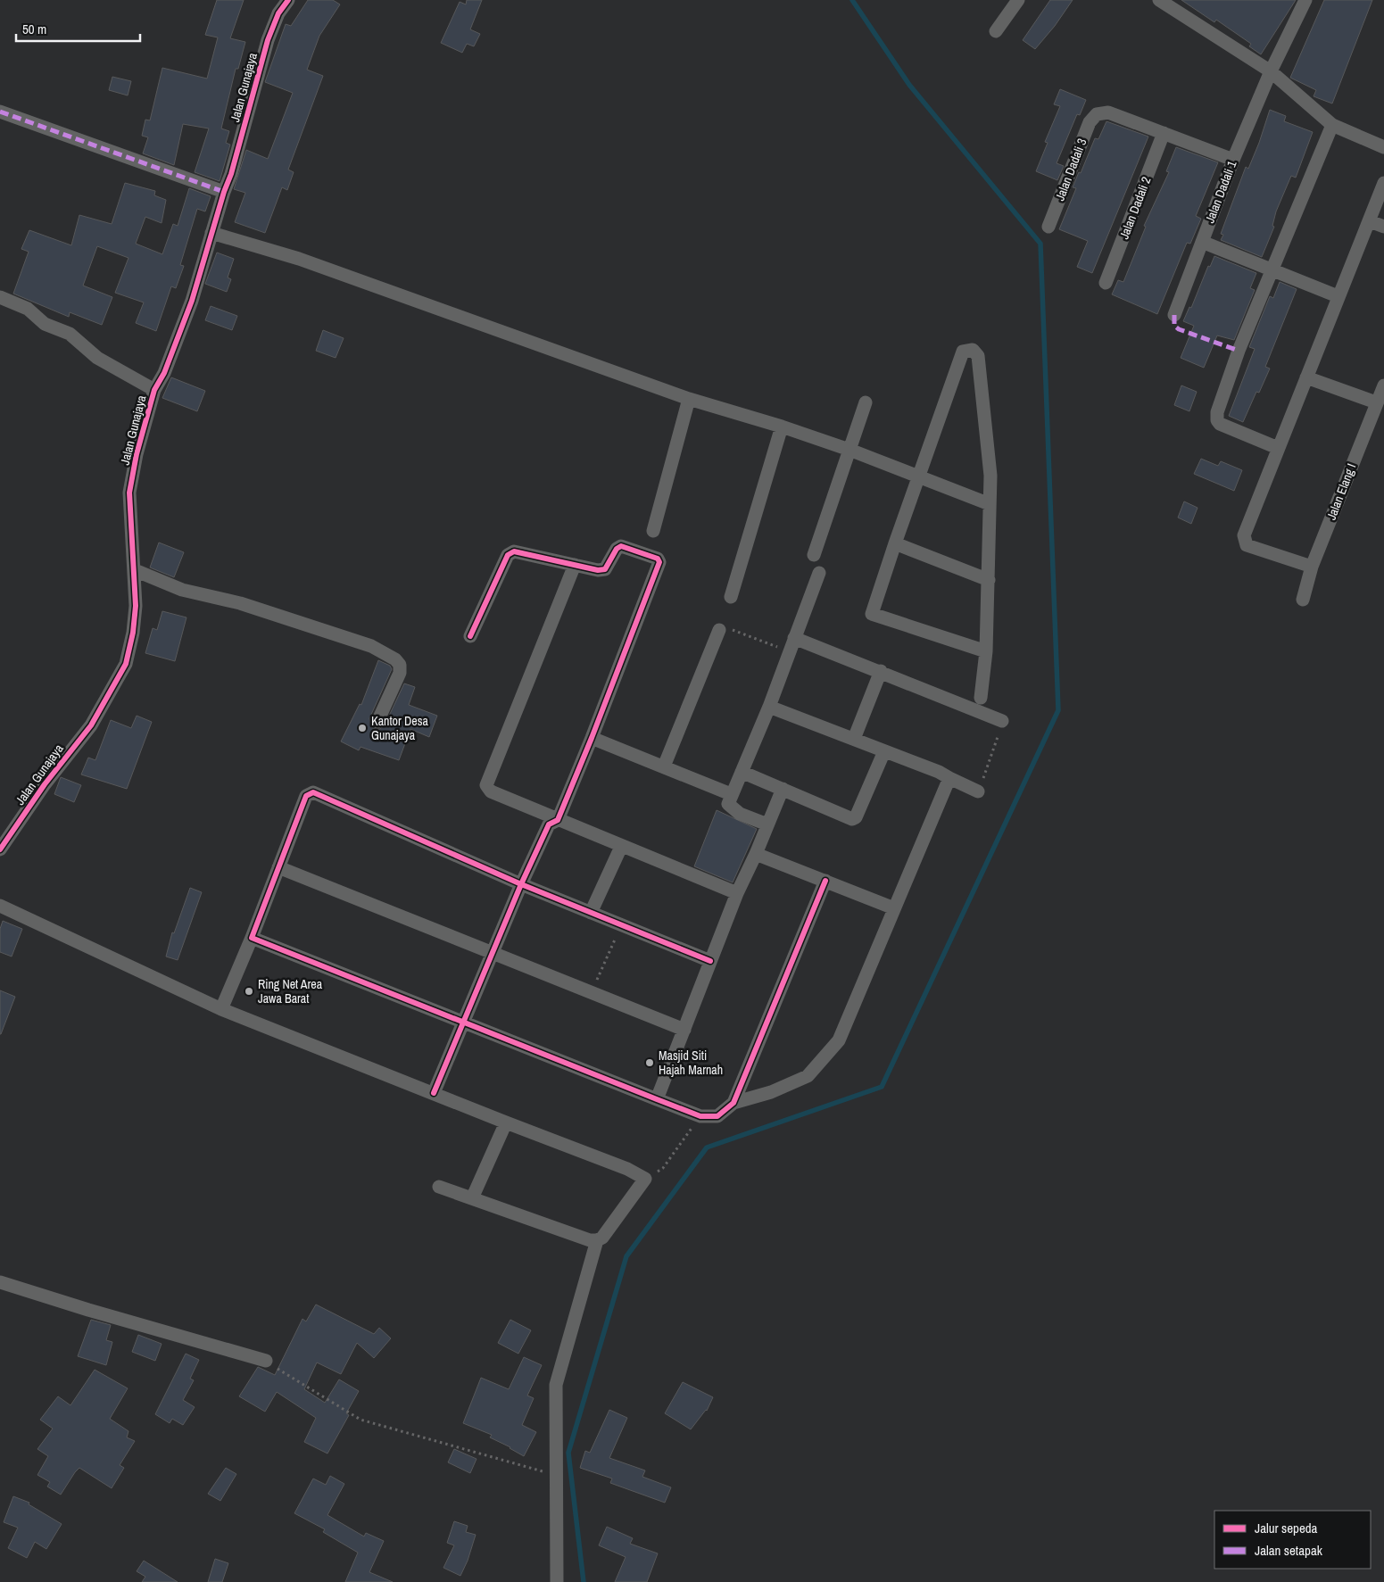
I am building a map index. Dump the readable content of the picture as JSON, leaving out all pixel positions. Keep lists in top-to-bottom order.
{
  "streets": {
    "street": [
      "Jalan Gunajaya",
      "Jalan Dadali 3",
      "Jalan Dadali 1",
      "Jalan Dadali 2",
      "Jalan Elang I"
    ]
  },
  "crossings": [
    ["Jalan Dadali 3", "Jalan Dadali 2"]
  ],
  "places": ["Kantor Desa Gunajaya", "Ring Net Area Jawa Barat", "Masjid Siti Hajah Marnah"],
  "legend": ["Jalur sepeda", "Jalan setapak"],
  "scale_bar": "50 m"
}
